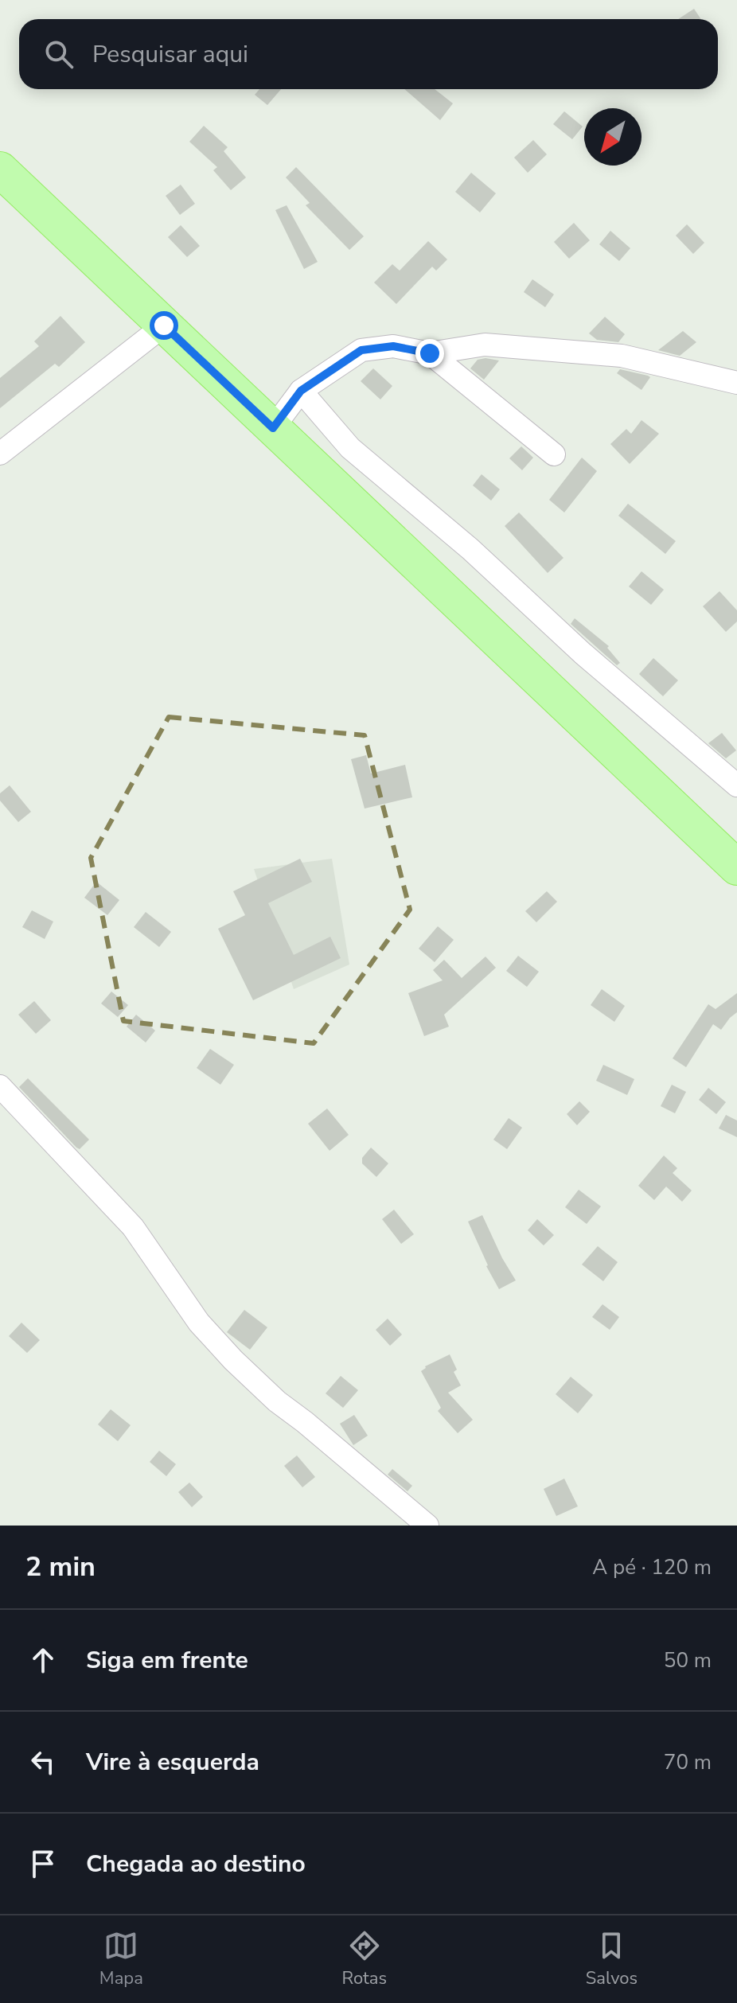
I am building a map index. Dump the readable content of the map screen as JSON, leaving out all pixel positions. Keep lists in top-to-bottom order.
{
  "north": "bottom left",
  "page": {
    "search": "Pesquisar aqui",
    "heading": ["2 min", "A pé · 120 m"],
    "list": [
      ["Siga em frente", "50 m"],
      ["Vire à esquerda", "70 m"],
      "Chegada ao destino"
    ],
    "nav": ["Mapa", "Rotas", "Salvos"]
  }
}
